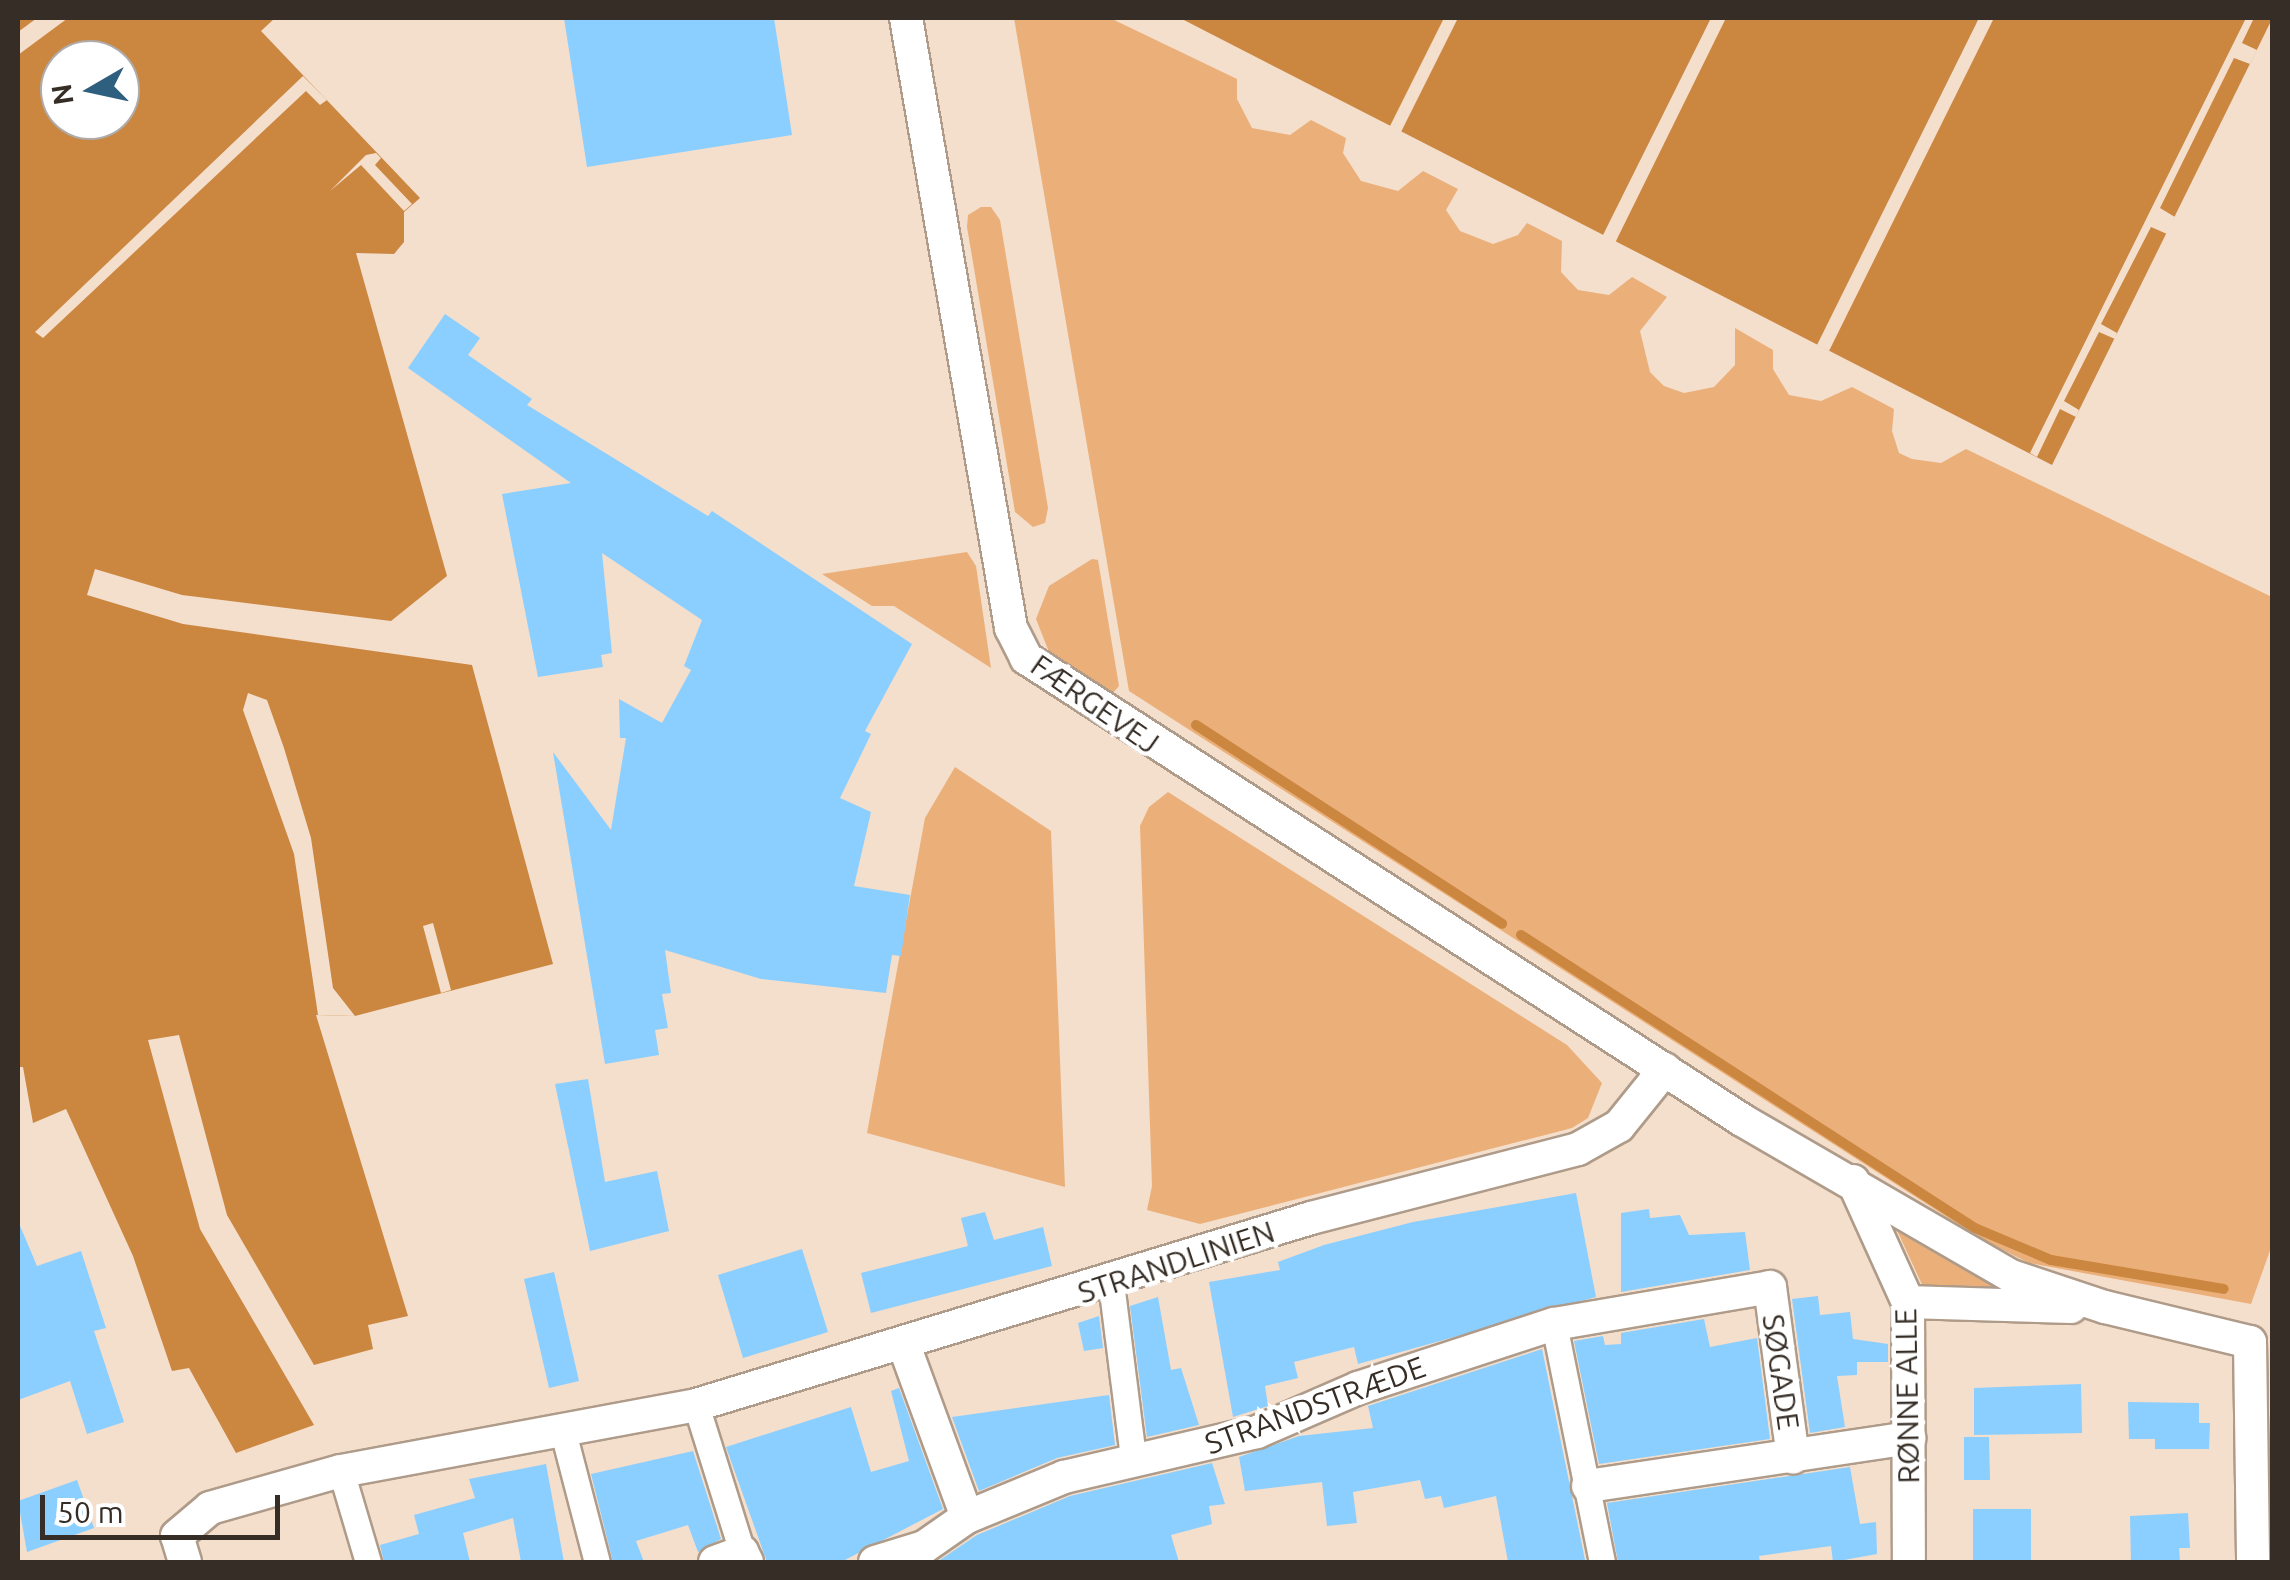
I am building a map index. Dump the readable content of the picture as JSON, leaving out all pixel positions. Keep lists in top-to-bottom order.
{
  "streets": {
    "street": [
      "FÆRGEVEJ",
      "STRANDLINIEN",
      "SØGADE",
      "RØNNE ALLE",
      "STRANDSTRÆDE"
    ]
  },
  "crossings": [
    ["FÆRGEVEJ", "STRANDLINIEN"],
    ["SØGADE", "STRANDSTRÆDE"]
  ],
  "scale_bar": "50 m",
  "north": "left"
}
